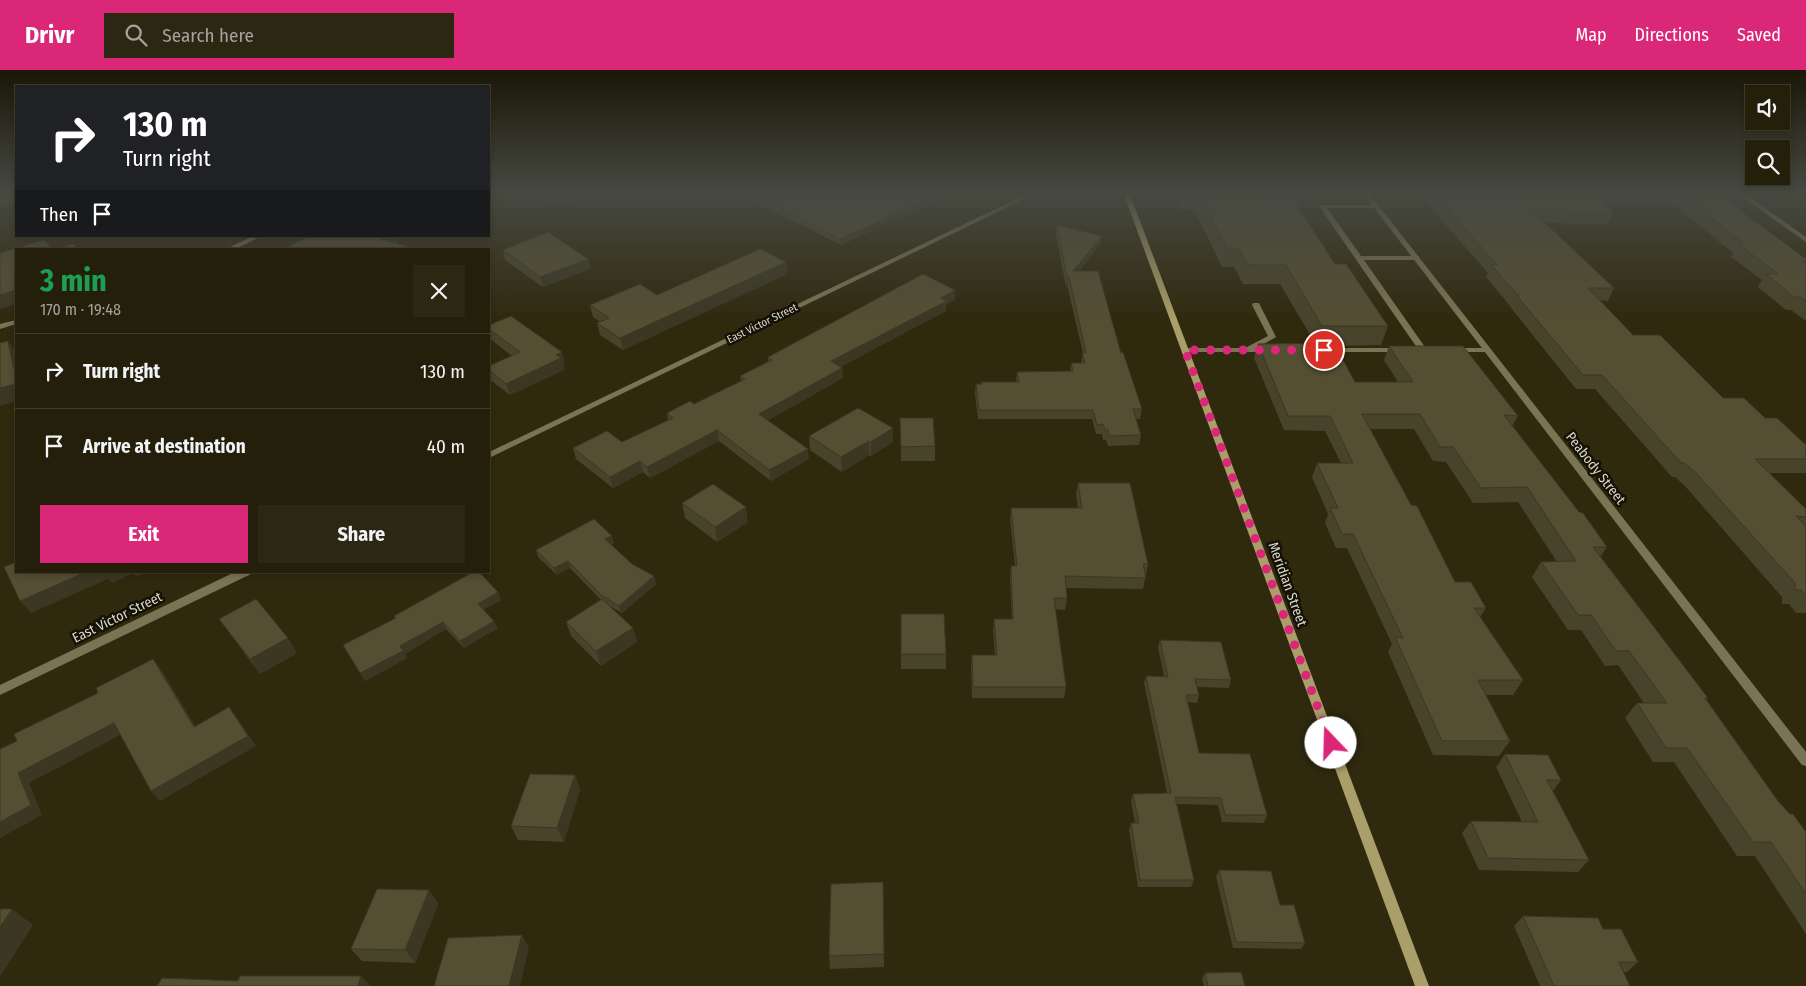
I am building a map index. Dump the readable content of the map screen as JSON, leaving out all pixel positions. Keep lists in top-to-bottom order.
{
  "streets": {
    "main road": ["Meridian Street"],
    "street": ["East Victor Street", "Peabody Street"]
  },
  "page": {
    "header": "Drivr",
    "search": "Search here",
    "nav": ["Map", "Directions", "Saved"],
    "turn": ["130 m", "Turn right"],
    "then": "Then",
    "heading": ["3 min", "170 m · 19:48"],
    "list": [
      {
        "name": "Turn right",
        "value": "130 m"
      },
      {
        "name": "Arrive at destination",
        "value": "40 m"
      }
    ],
    "buttons": ["Exit", "Share"]
  }
}
